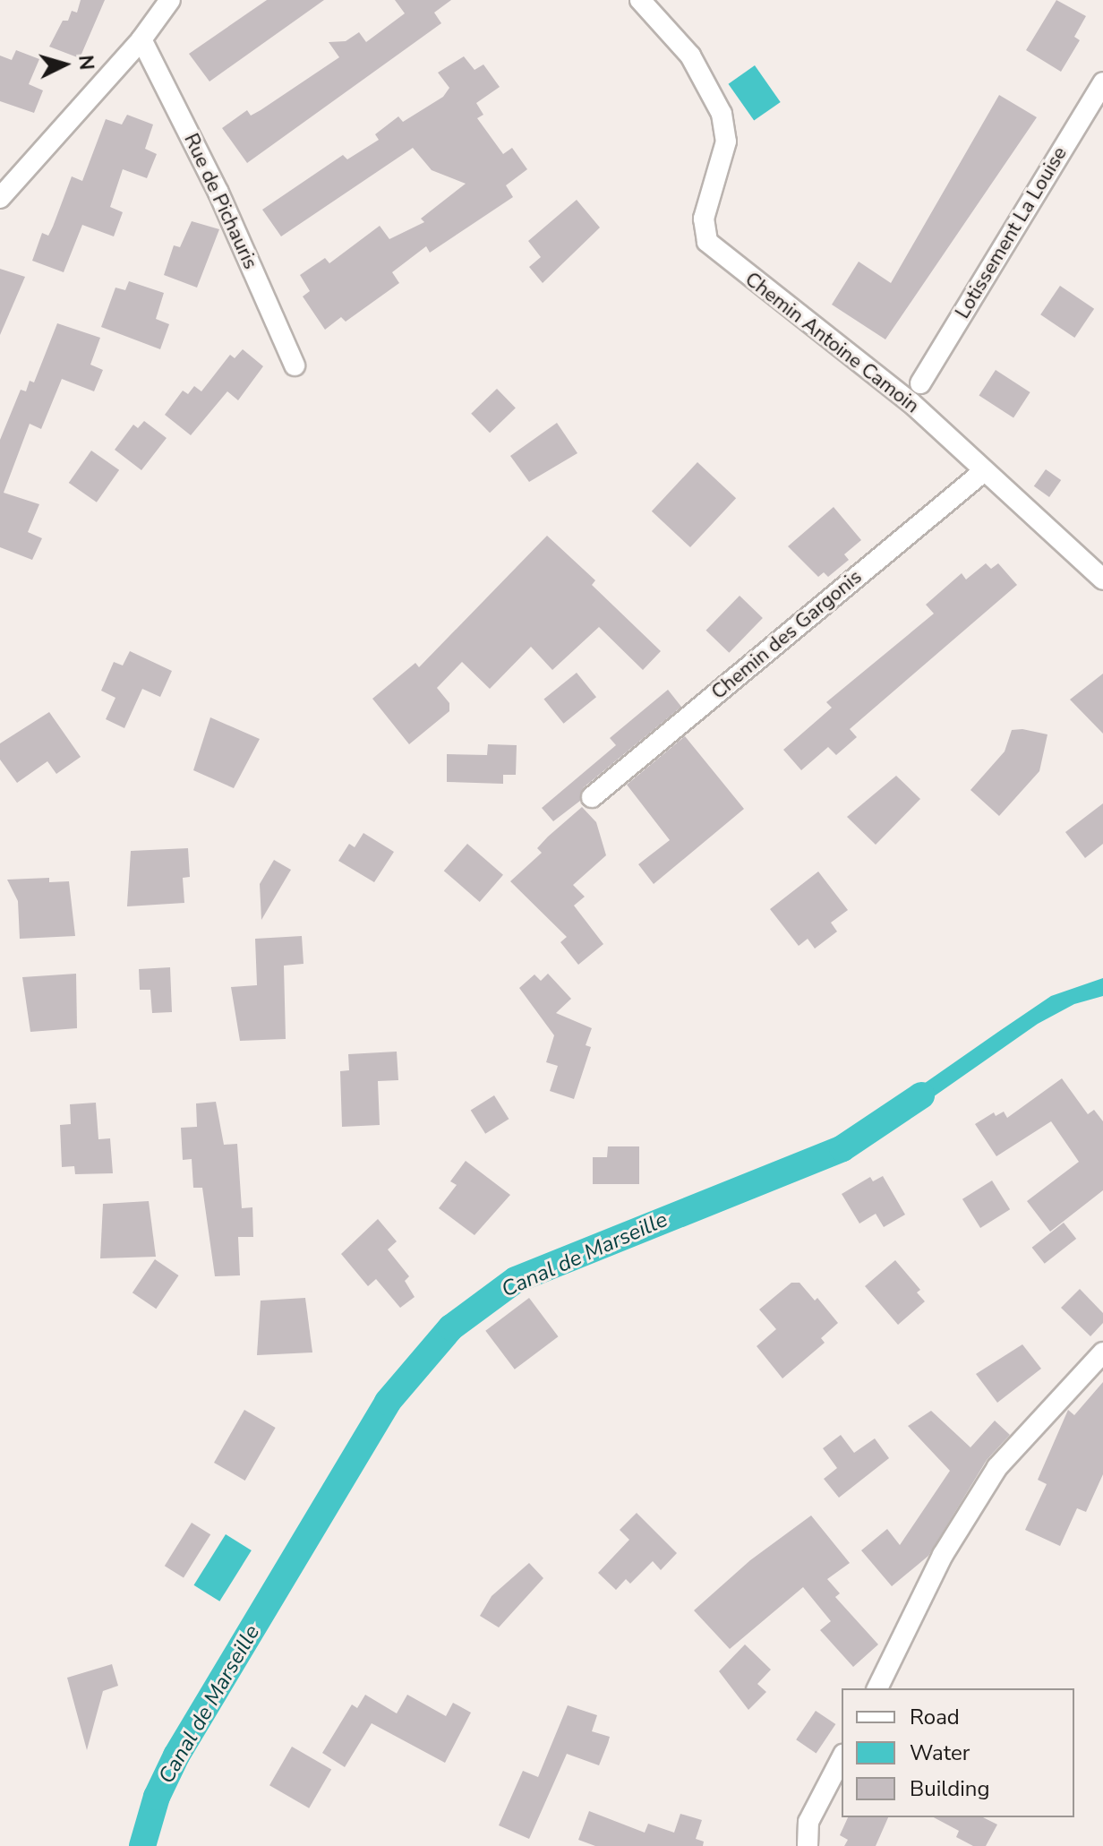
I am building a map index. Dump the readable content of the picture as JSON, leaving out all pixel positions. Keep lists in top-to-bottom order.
{
  "streets": {
    "street": [
      "Rue de Pichauris",
      "Lotissement La Louise",
      "Chemin Antoine Camoin",
      "Chemin des Gargonis"
    ]
  },
  "crossings": [
    ["Chemin Antoine Camoin", "Chemin des Gargonis"]
  ],
  "water": ["Canal de Marseille"],
  "legend": ["Road", "Water", "Building"],
  "north": "right"
}
